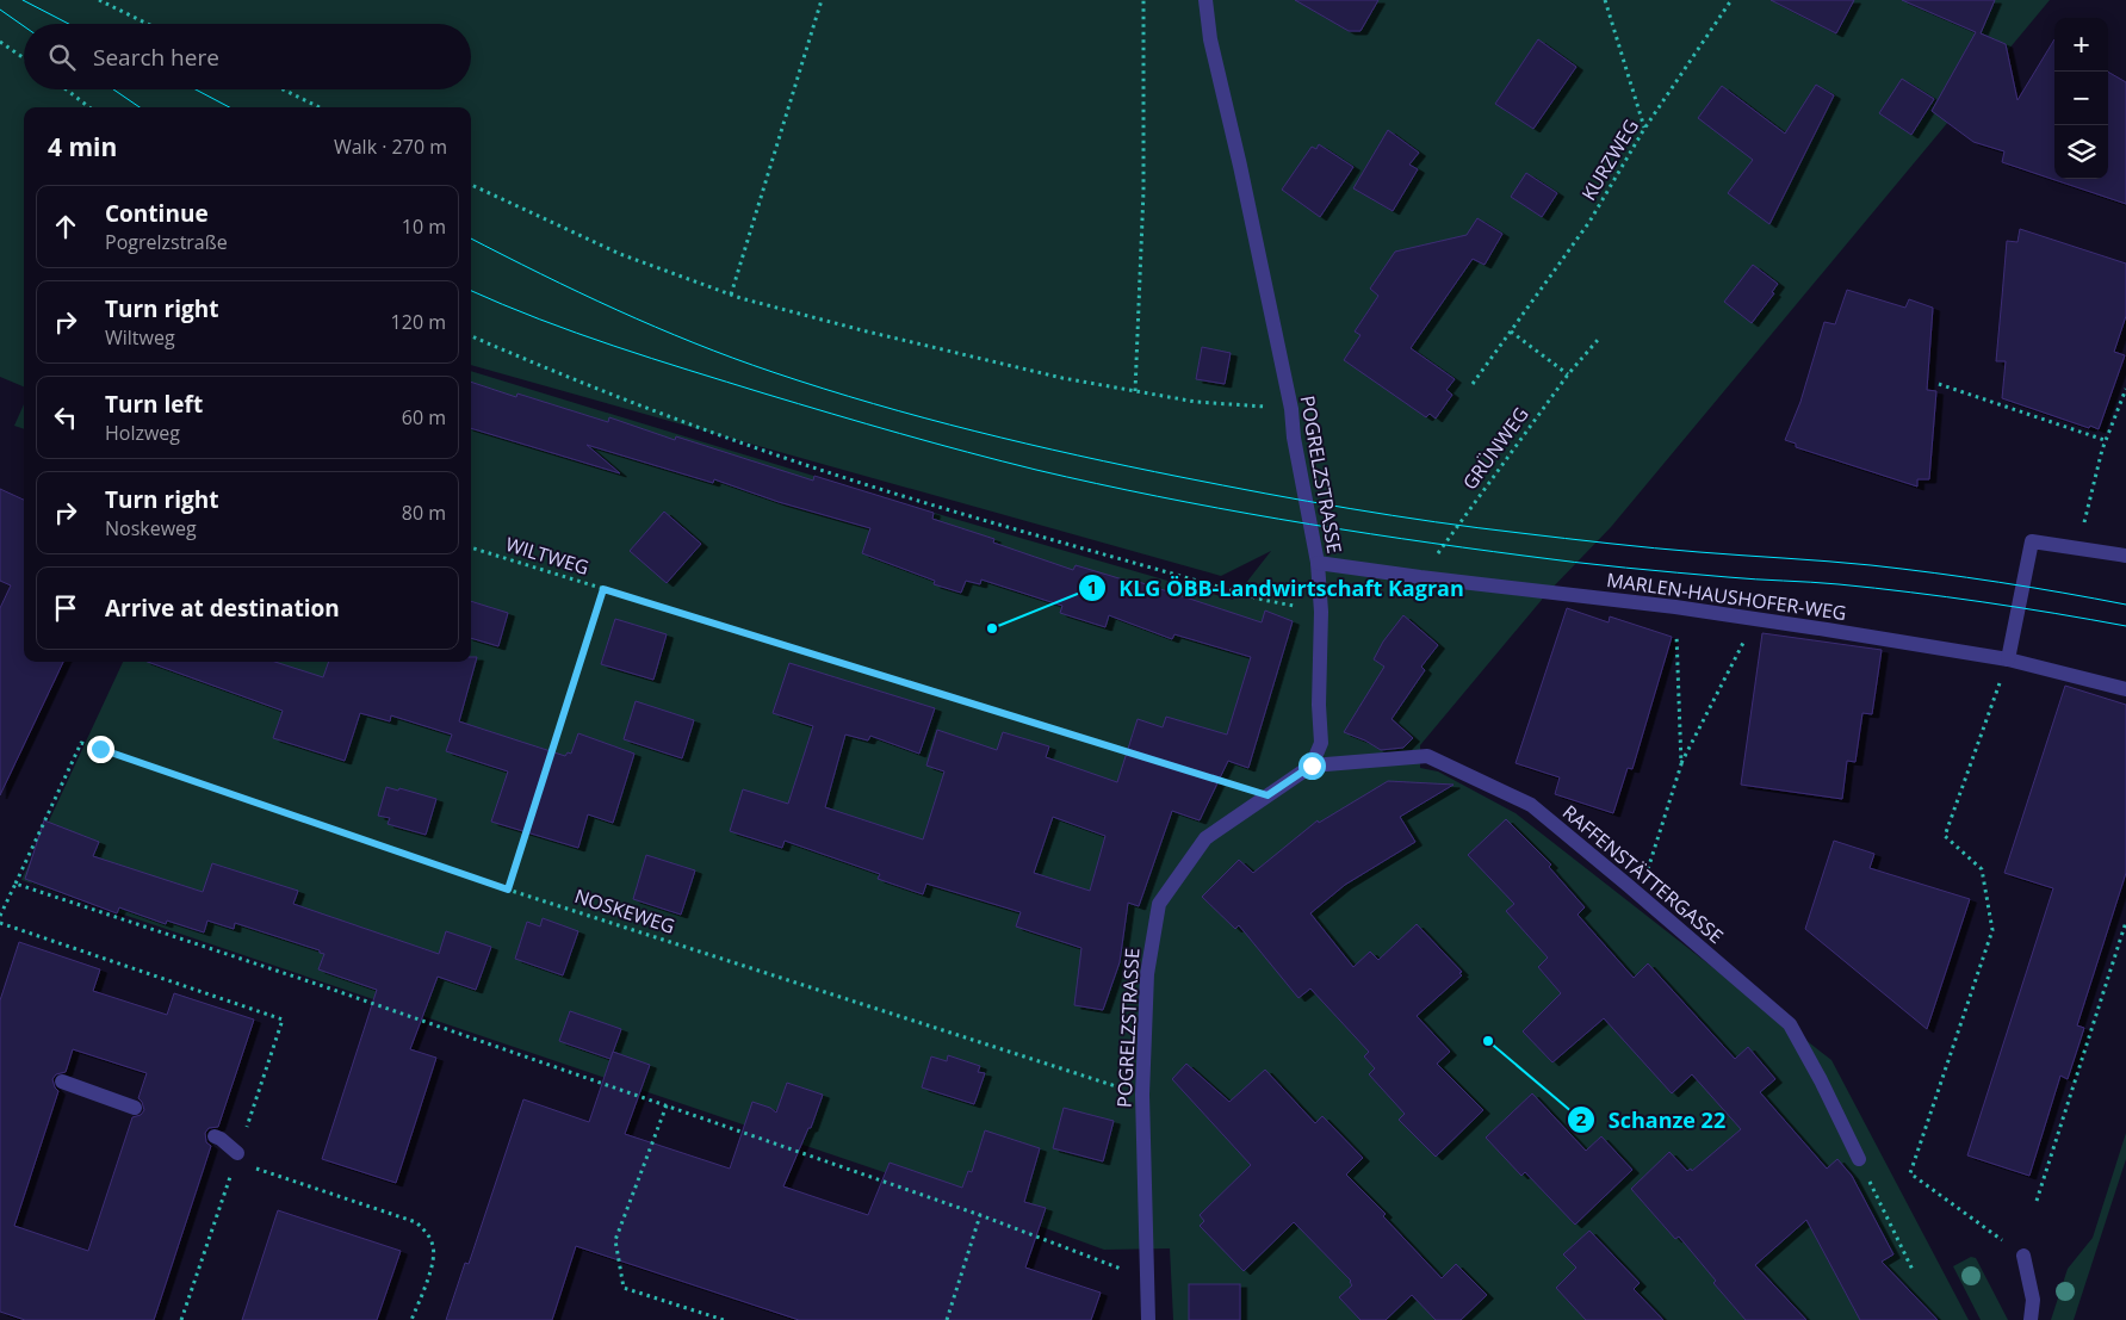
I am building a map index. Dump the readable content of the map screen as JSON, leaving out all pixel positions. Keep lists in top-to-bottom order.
{
  "streets": {
    "street": ["POGRELZSTRASSE", "MARLEN-HAUSHOFER-WEG", "RAFFENSTÄTTERGASSE"],
    "path": [
      "KURZWEG",
      "GRÜNWEG",
      "WILTWEG",
      "NOSKEWEG"
    ]
  },
  "crossings": [
    ["GRÜNWEG", "MARLEN-HAUSHOFER-WEG"],
    ["POGRELZSTRASSE", "WILTWEG"],
    ["POGRELZSTRASSE", "MARLEN-HAUSHOFER-WEG"],
    ["POGRELZSTRASSE", "RAFFENSTÄTTERGASSE"],
    ["POGRELZSTRASSE", "NOSKEWEG"]
  ],
  "places": ["KLG ÖBB-Landwirtschaft Kagran", "Schanze 22"],
  "page": {
    "map_buttons": ["+", "−"],
    "search": "Search here",
    "heading": ["4 min", "Walk · 270 m"],
    "list": [
      ["Continue", "Pogrelzstraße", "10 m"],
      ["Turn right", "Wiltweg", "120 m"],
      ["Turn left", "Holzweg", "60 m"],
      ["Turn right", "Noskeweg", "80 m"],
      "Arrive at destination"
    ]
  }
}
